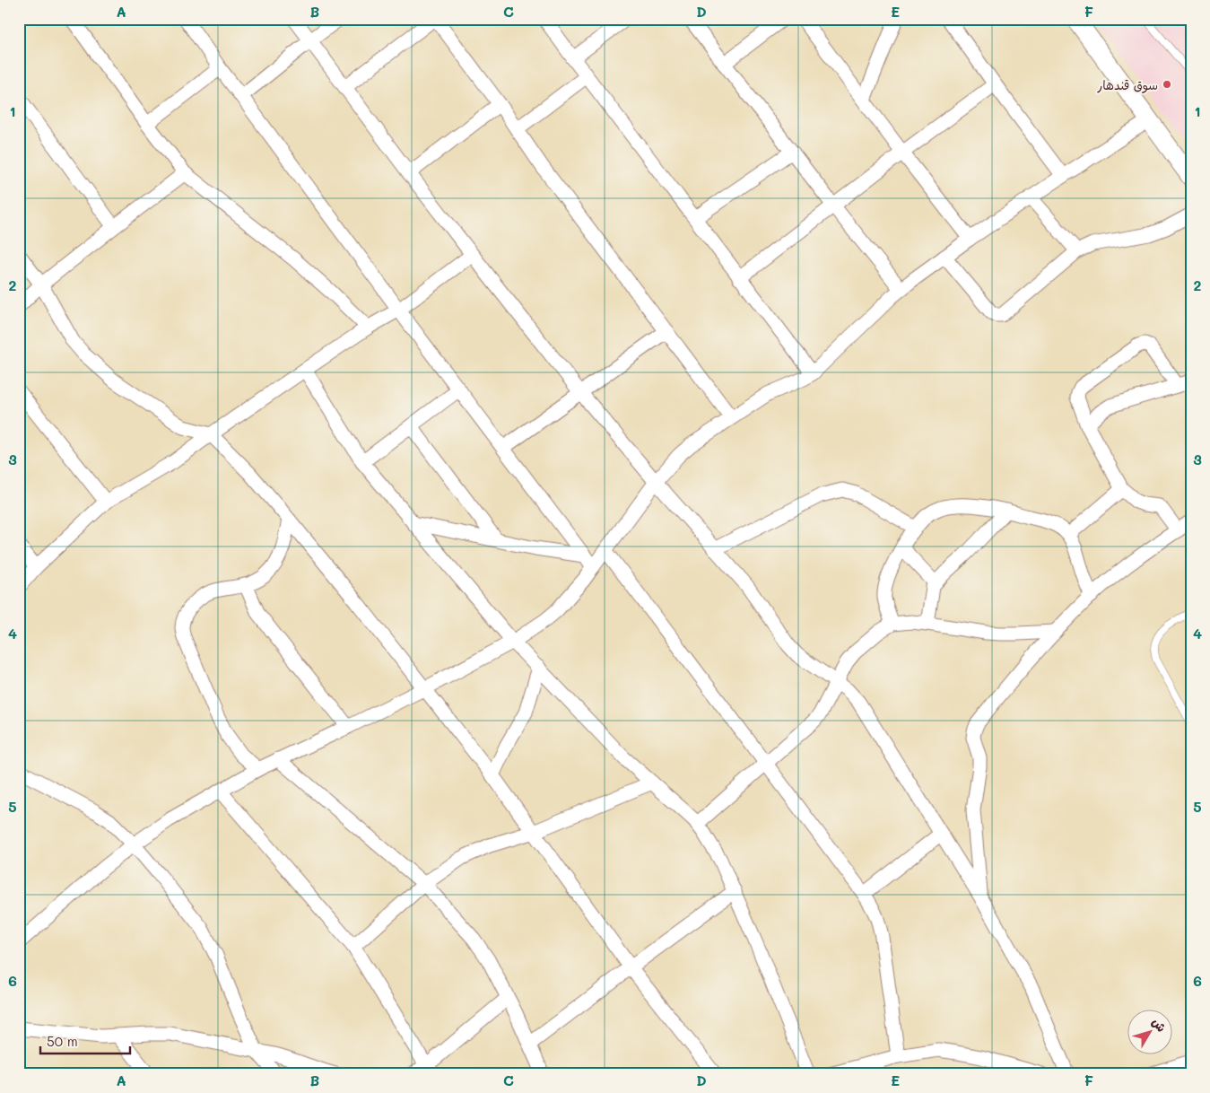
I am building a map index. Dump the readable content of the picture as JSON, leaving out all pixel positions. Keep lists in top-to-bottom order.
{
  "places": ["سوق قندهار"],
  "scale_bar": "50 m",
  "north": "top right",
  "grid": {
    "columns": [
      "A",
      "B",
      "C",
      "D",
      "E",
      "F"
    ],
    "rows": [
      "1",
      "2",
      "3",
      "4",
      "5",
      "6"
    ]
  }
}
